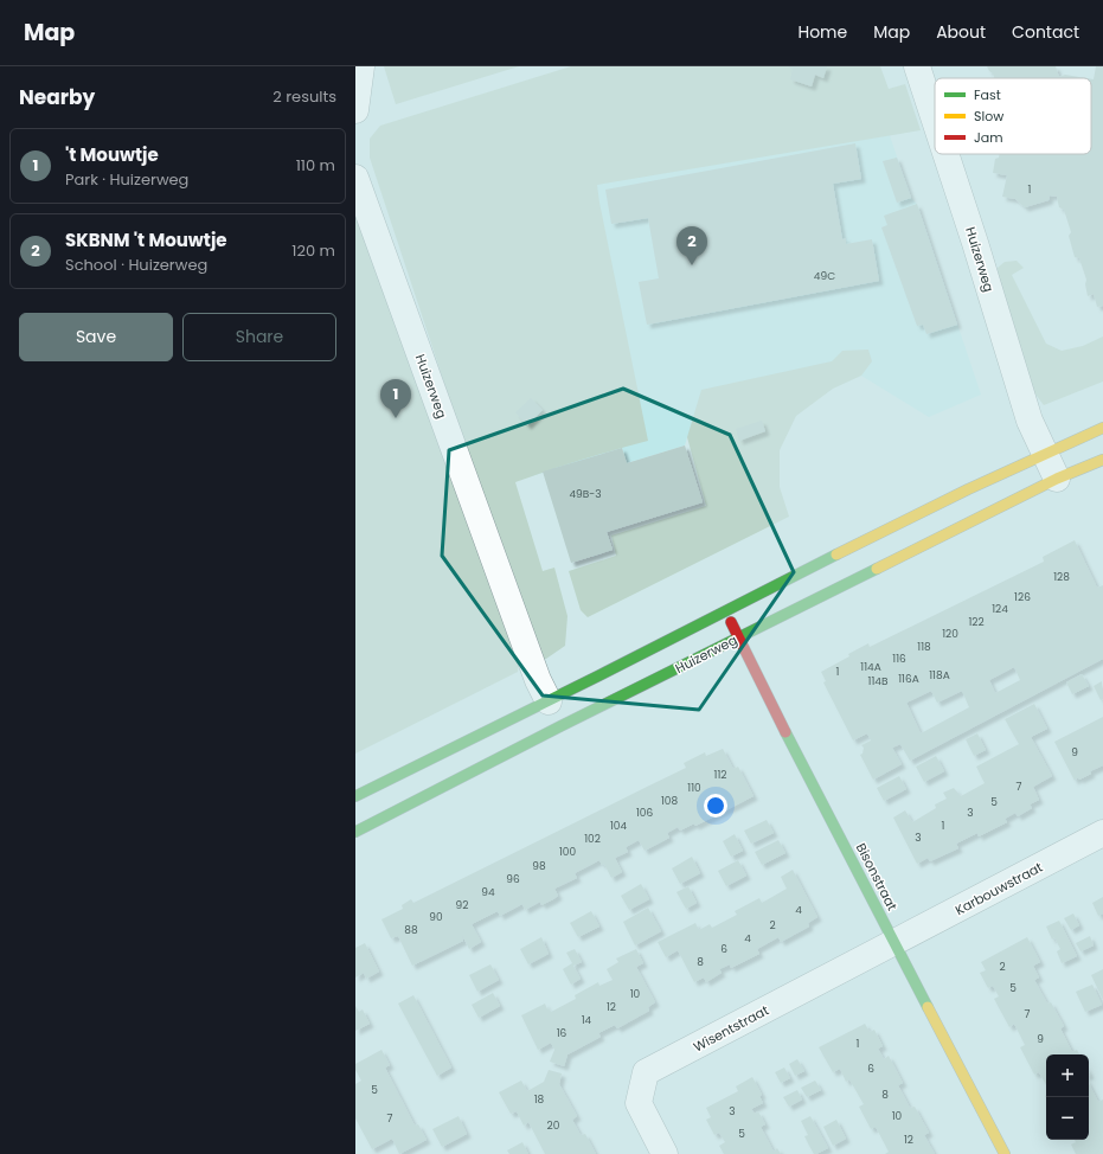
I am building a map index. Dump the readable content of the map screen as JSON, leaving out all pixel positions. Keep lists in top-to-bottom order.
{
  "streets": {
    "main road": ["Huizerweg", "Bisonstraat"],
    "street": ["Karbouwstraat", "Wisentstraat"]
  },
  "crossings": [
    ["Huizerweg", "Bisonstraat"],
    ["Bisonstraat", "Karbouwstraat"],
    ["Bisonstraat", "Wisentstraat"],
    ["Karbouwstraat", "Wisentstraat"]
  ],
  "house_numbers": [
    "1",
    "49C",
    "49B-3",
    "128",
    "126",
    "124",
    "122",
    "120",
    "118",
    "116",
    "114A",
    "1",
    "118A",
    "116A",
    "114B",
    "9",
    "112",
    "7",
    "110",
    "108",
    "5",
    "106",
    "3",
    "104",
    "1",
    "3",
    "102",
    "100",
    "98",
    "96",
    "94",
    "92",
    "4",
    "90",
    "2",
    "88",
    "4",
    "6",
    "8",
    "2",
    "5",
    "10",
    "12",
    "7",
    "14",
    "16",
    "9",
    "1",
    "6",
    "5",
    "8",
    "18",
    "3",
    "10",
    "7",
    "20",
    "5",
    "12"
  ],
  "legend": ["Fast", "Slow", "Jam"],
  "page": {
    "header": "Map",
    "nav": [
      "Home",
      "Map",
      "About",
      "Contact"
    ],
    "heading": ["Nearby", "2 results"],
    "list": [
      {
        "mark": "1",
        "name": "'t Mouwtje",
        "note": "Park · Huizerweg",
        "value": "110 m"
      },
      {
        "mark": "2",
        "name": "SKBNM 't Mouwtje",
        "note": "School · Huizerweg",
        "value": "120 m"
      }
    ],
    "pins": ["2", "1"],
    "buttons": ["Save", "Share"],
    "map_buttons": ["+", "−"]
  }
}
